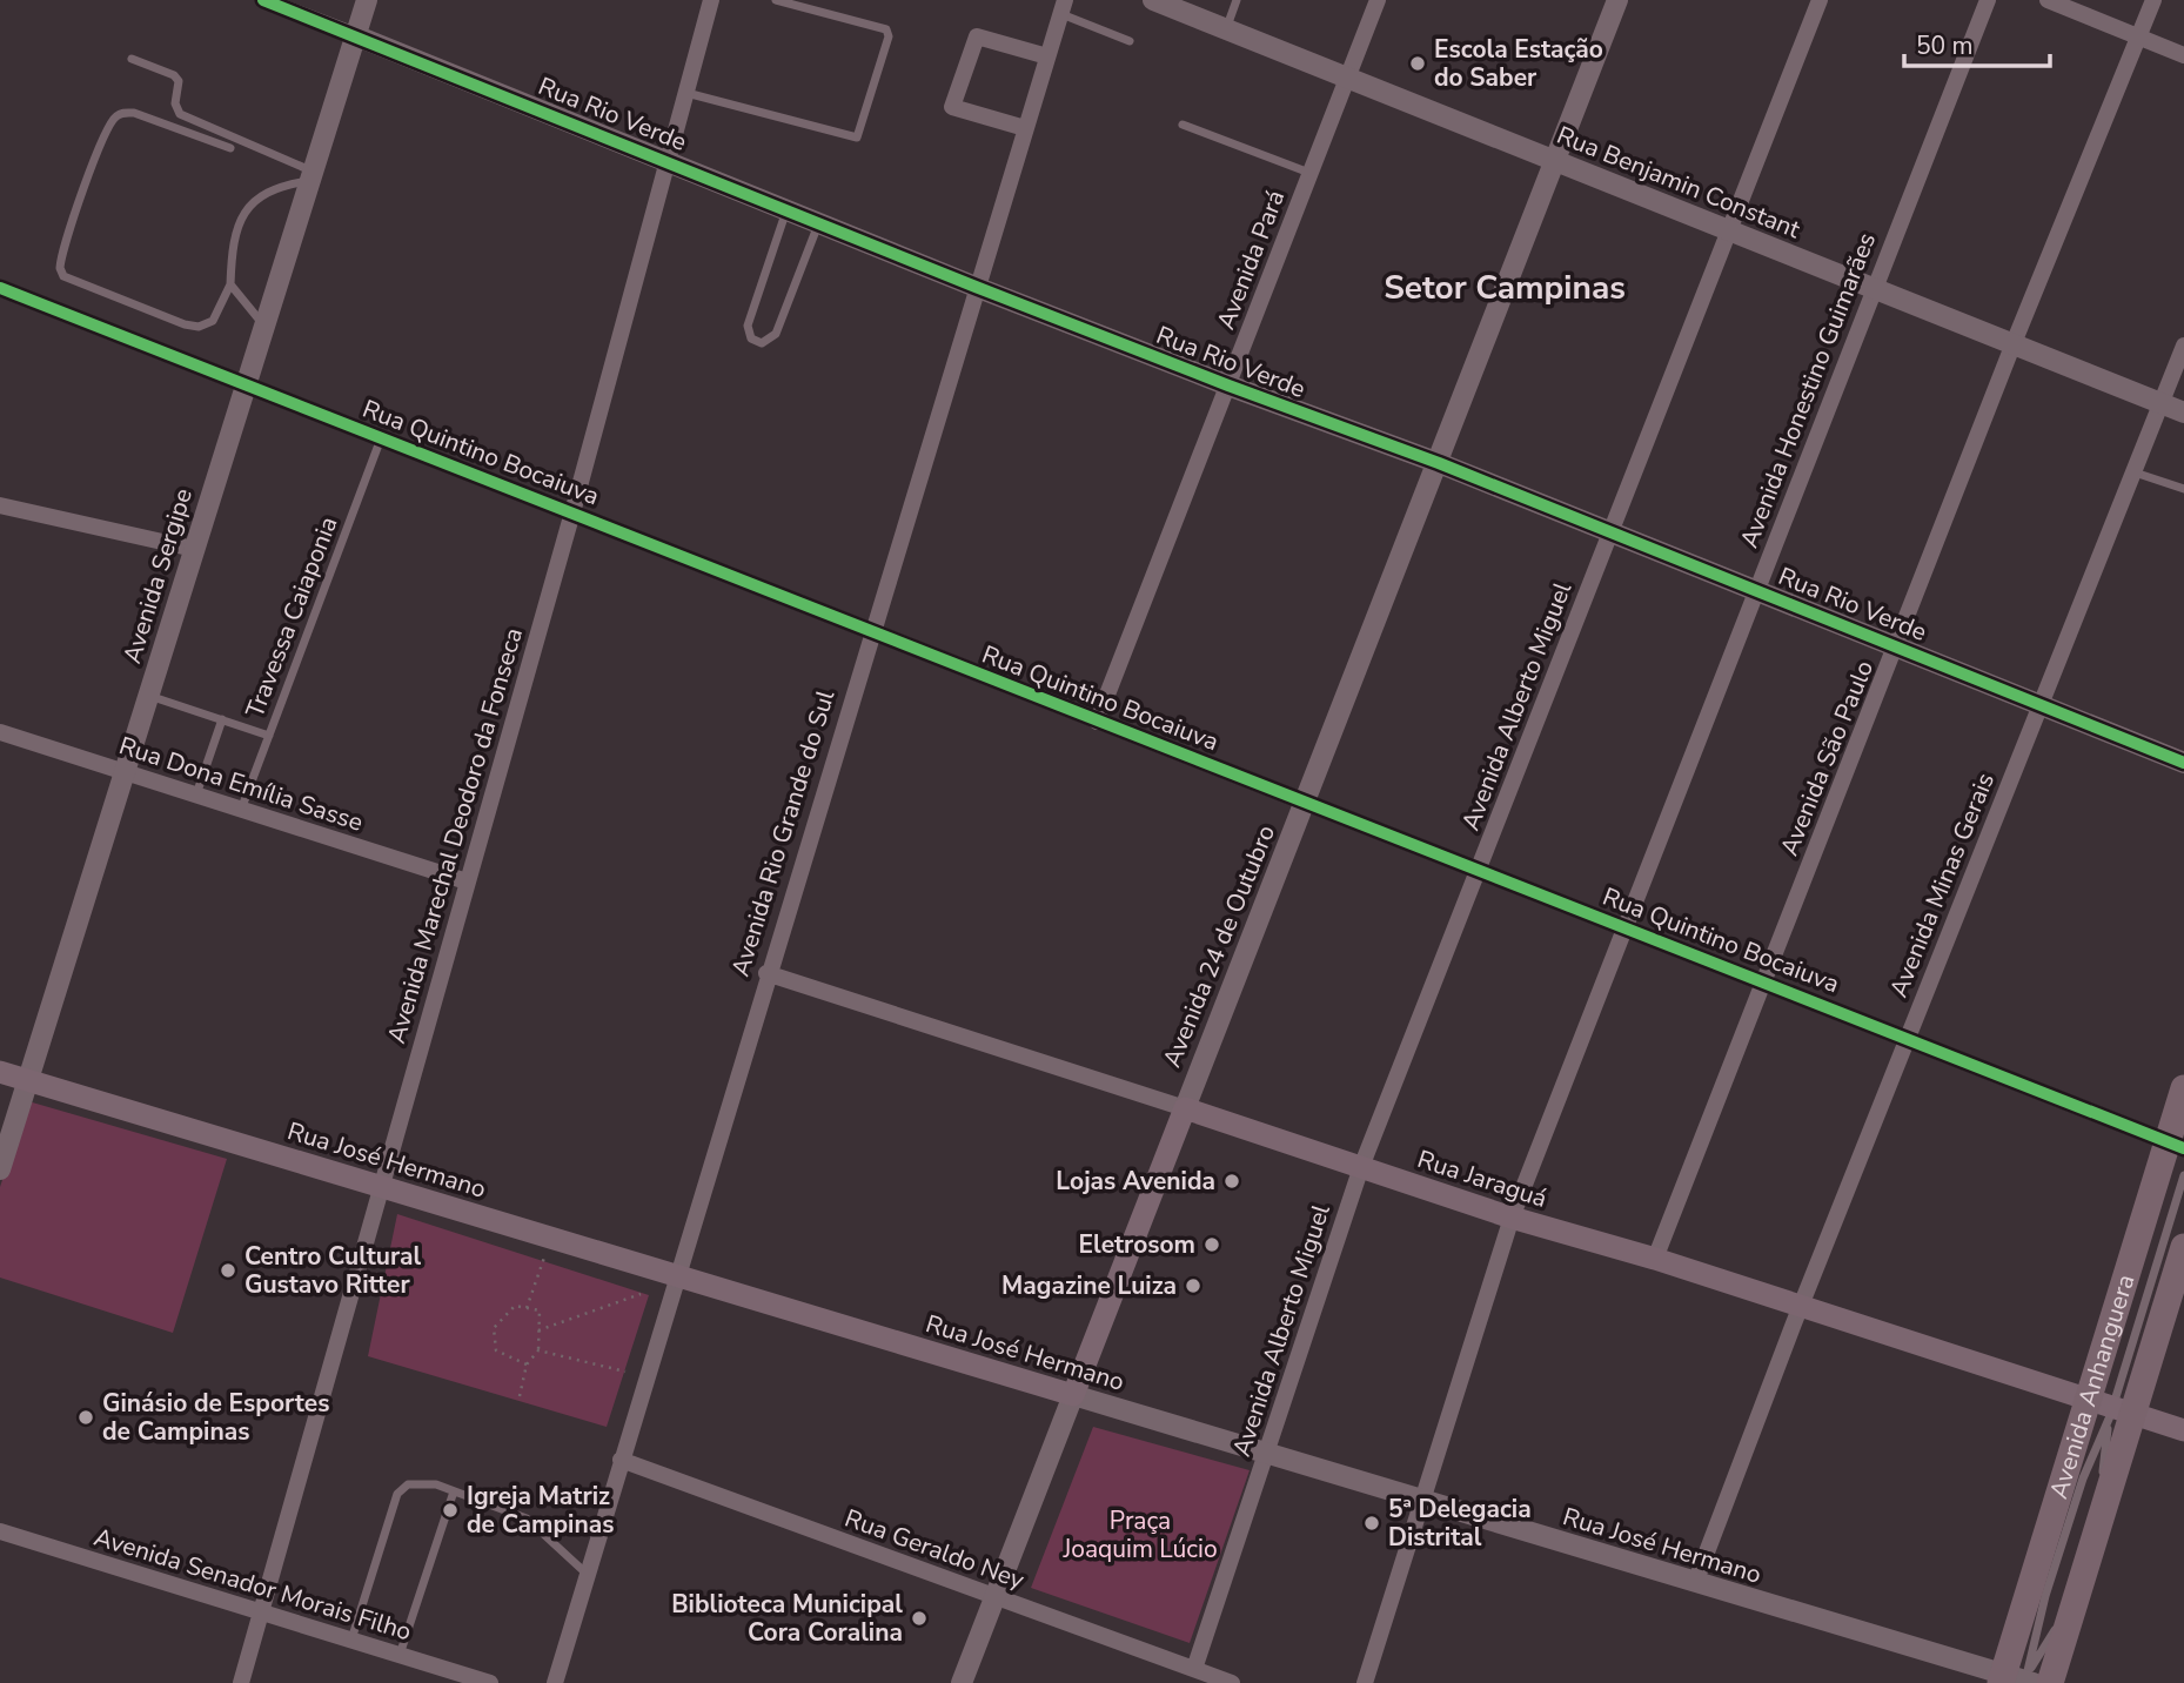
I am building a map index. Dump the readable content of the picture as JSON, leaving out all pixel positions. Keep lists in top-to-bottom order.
{
  "streets": {
    "main road": [
      "Avenida 24 de Outubro",
      "Rua José Hermano",
      "Rua Jaraguá",
      "Avenida Anhanguera"
    ],
    "street": [
      "Rua Rio Verde",
      "Rua Benjamin Constant",
      "Avenida Pará",
      "Avenida Honestino Guimarães",
      "Rua Quintino Bocaiuva",
      "Avenida Sergipe",
      "Avenida Alberto Miguel",
      "Avenida São Paulo",
      "Rua Dona Emília Sasse",
      "Avenida Rio Grande do Sul",
      "Avenida Marechal Deodoro da Fonseca",
      "Avenida Minas Gerais",
      "Rua Geraldo Ney",
      "Avenida Senador Morais Filho"
    ],
    "lane": ["Travessa Caiaponia"]
  },
  "crossings": [
    ["Rua Rio Verde", "Avenida Pará"],
    ["Rua Rio Verde", "Avenida Honestino Guimarães"],
    ["Rua Rio Verde", "Avenida Sergipe"],
    ["Rua Rio Verde", "Avenida Alberto Miguel"],
    ["Rua Rio Verde", "Avenida São Paulo"],
    ["Rua Rio Verde", "Avenida Rio Grande do Sul"],
    ["Rua Rio Verde", "Avenida Marechal Deodoro da Fonseca"],
    ["Rua Rio Verde", "Avenida Minas Gerais"],
    ["Rua Rio Verde", "Avenida 24 de Outubro"],
    ["Rua Benjamin Constant", "Avenida Pará"],
    ["Rua Benjamin Constant", "Avenida Honestino Guimarães"],
    ["Rua Benjamin Constant", "Avenida Alberto Miguel"],
    ["Rua Benjamin Constant", "Avenida São Paulo"],
    ["Rua Benjamin Constant", "Avenida Minas Gerais"],
    ["Rua Benjamin Constant", "Avenida 24 de Outubro"],
    ["Avenida Pará", "Rua Quintino Bocaiuva"],
    ["Avenida Honestino Guimarães", "Rua Quintino Bocaiuva"],
    ["Avenida Honestino Guimarães", "Rua José Hermano"],
    ["Avenida Honestino Guimarães", "Rua Jaraguá"],
    ["Rua Quintino Bocaiuva", "Avenida Sergipe"],
    ["Rua Quintino Bocaiuva", "Travessa Caiaponia"],
    ["Rua Quintino Bocaiuva", "Avenida Alberto Miguel"],
    ["Rua Quintino Bocaiuva", "Avenida São Paulo"],
    ["Rua Quintino Bocaiuva", "Avenida Rio Grande do Sul"],
    ["Rua Quintino Bocaiuva", "Avenida Marechal Deodoro da Fonseca"],
    ["Rua Quintino Bocaiuva", "Avenida Minas Gerais"],
    ["Rua Quintino Bocaiuva", "Avenida 24 de Outubro"],
    ["Rua Quintino Bocaiuva", "Avenida Anhanguera"],
    ["Avenida Sergipe", "Rua Dona Emília Sasse"],
    ["Avenida Sergipe", "Rua José Hermano"],
    ["Travessa Caiaponia", "Rua Dona Emília Sasse"],
    ["Avenida Alberto Miguel", "Rua José Hermano"],
    ["Avenida Alberto Miguel", "Rua Jaraguá"],
    ["Avenida Alberto Miguel", "Rua Geraldo Ney"],
    ["Avenida São Paulo", "Rua Jaraguá"],
    ["Rua Dona Emília Sasse", "Avenida Marechal Deodoro da Fonseca"],
    ["Avenida Rio Grande do Sul", "Rua José Hermano"],
    ["Avenida Rio Grande do Sul", "Rua Jaraguá"],
    ["Avenida Rio Grande do Sul", "Rua Geraldo Ney"],
    ["Avenida Marechal Deodoro da Fonseca", "Rua José Hermano"],
    ["Avenida Marechal Deodoro da Fonseca", "Avenida Senador Morais Filho"],
    ["Avenida Minas Gerais", "Rua José Hermano"],
    ["Avenida Minas Gerais", "Rua Jaraguá"],
    ["Avenida 24 de Outubro", "Rua José Hermano"],
    ["Avenida 24 de Outubro", "Rua Jaraguá"],
    ["Avenida 24 de Outubro", "Rua Geraldo Ney"],
    ["Rua José Hermano", "Avenida Anhanguera"],
    ["Rua Jaraguá", "Avenida Anhanguera"]
  ],
  "districts": ["Setor Campinas"],
  "parks": ["Praça Joaquim Lúcio"],
  "places": [
    "Escola Estação do Saber",
    "Lojas Avenida",
    "Eletrosom",
    "Centro Cultural Gustavo Ritter",
    "Magazine Luiza",
    "Ginásio de Esportes de Campinas",
    "Igreja Matriz de Campinas",
    "5ª Delegacia Distrital",
    "Biblioteca Municipal Cora Coralina"
  ],
  "scale_bar": "50 m"
}
